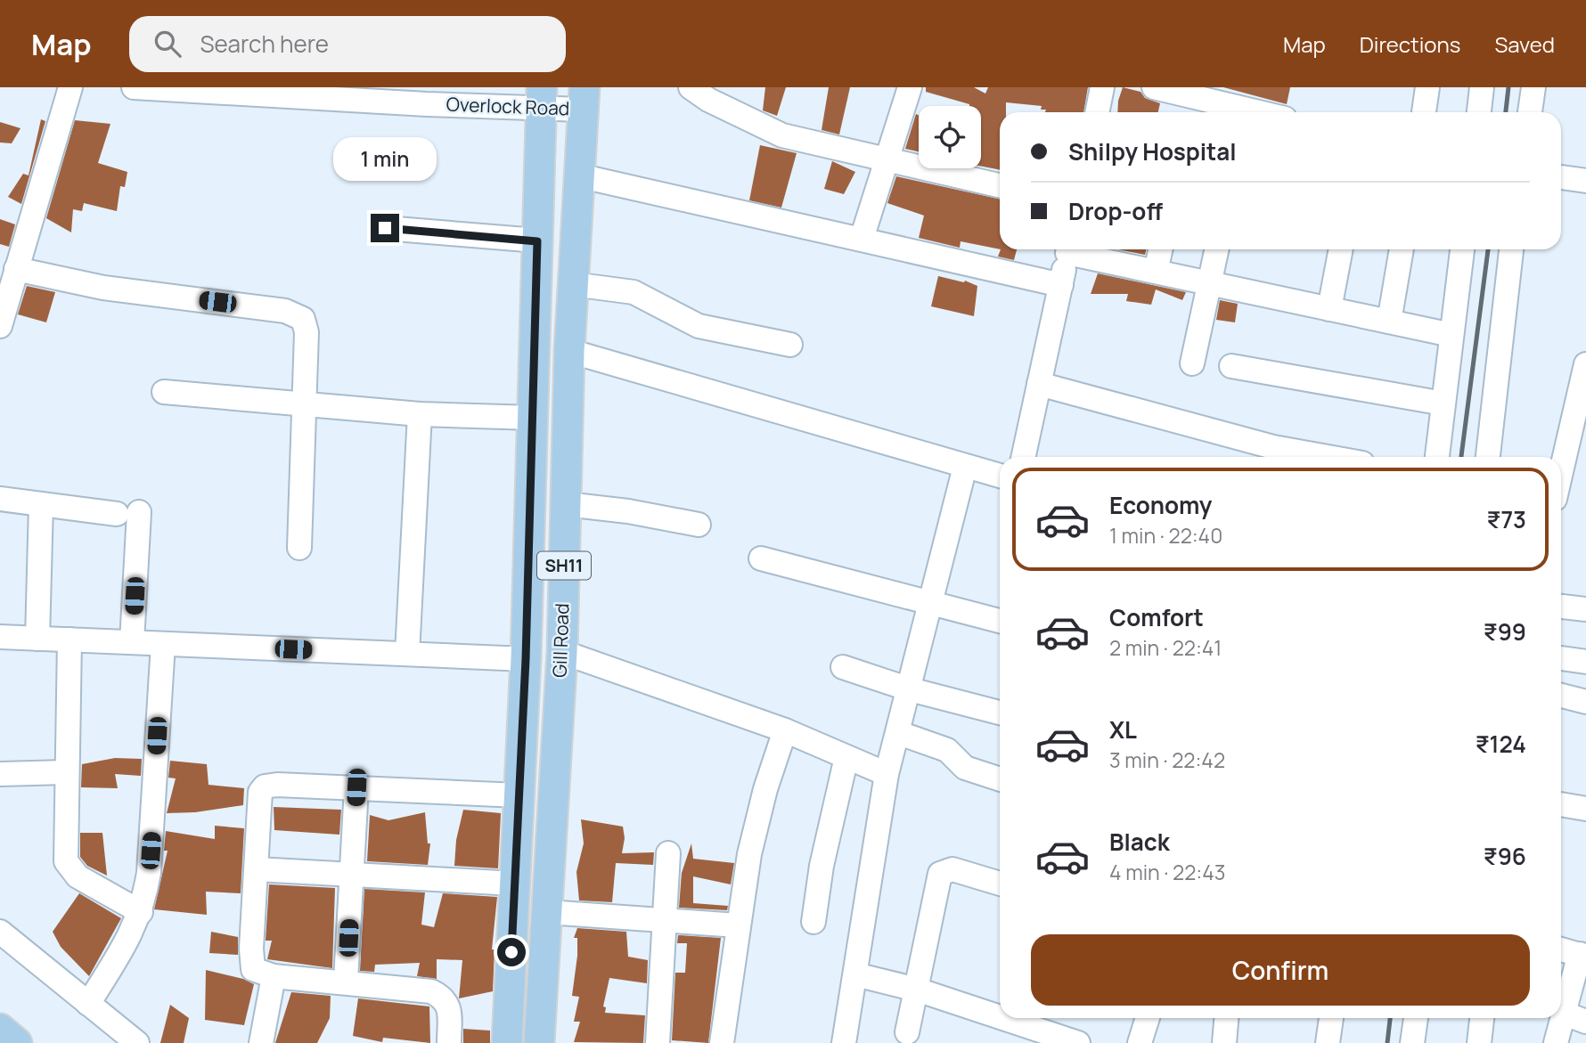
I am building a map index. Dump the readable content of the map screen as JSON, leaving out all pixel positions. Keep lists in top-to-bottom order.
{
  "streets": {
    "main road": ["SH11", "Gill Road"],
    "street": ["Overlock Road"]
  },
  "crossings": [
    ["Overlock Road", "Gill Road"]
  ],
  "page": {
    "header": "Map",
    "search": "Search here",
    "nav": ["Map", "Directions", "Saved"],
    "banner": ["Shilpy Hospital", "Drop-off"],
    "bubble": "1 min",
    "list": [
      {
        "name": "Economy",
        "note": "1 min · 22:40",
        "value": "₹73"
      },
      {
        "name": "Comfort",
        "note": "2 min · 22:41",
        "value": "₹99"
      },
      {
        "name": "XL",
        "note": "3 min · 22:42",
        "value": "₹124"
      },
      {
        "name": "Black",
        "note": "4 min · 22:43",
        "value": "₹96"
      }
    ],
    "buttons": "Confirm"
  }
}
